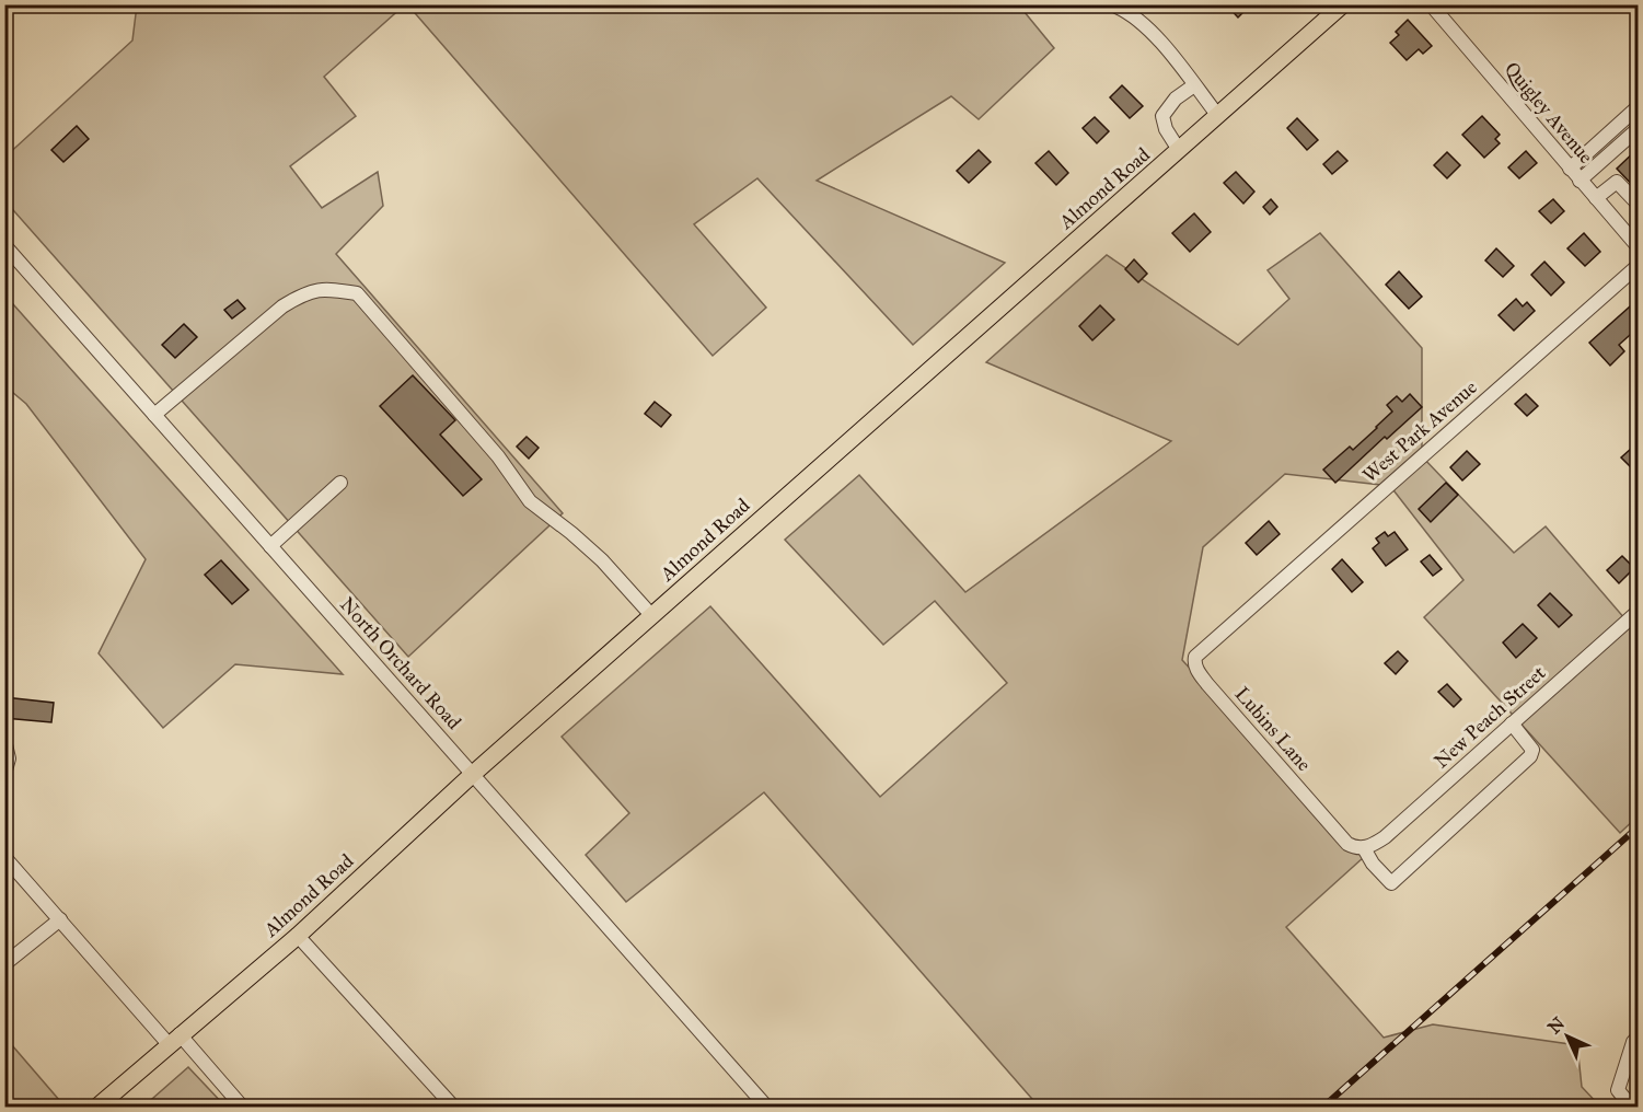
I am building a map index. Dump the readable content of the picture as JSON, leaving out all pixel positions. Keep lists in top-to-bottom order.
{
  "streets": {
    "main road": ["Almond Road"],
    "street": [
      "Quigley Avenue",
      "West Park Avenue",
      "North Orchard Road",
      "New Peach Street",
      "Lubins Lane"
    ]
  },
  "crossings": [
    ["Almond Road", "North Orchard Road"],
    ["West Park Avenue", "Lubins Lane"],
    ["New Peach Street", "Lubins Lane"]
  ],
  "north": "top left"
}
